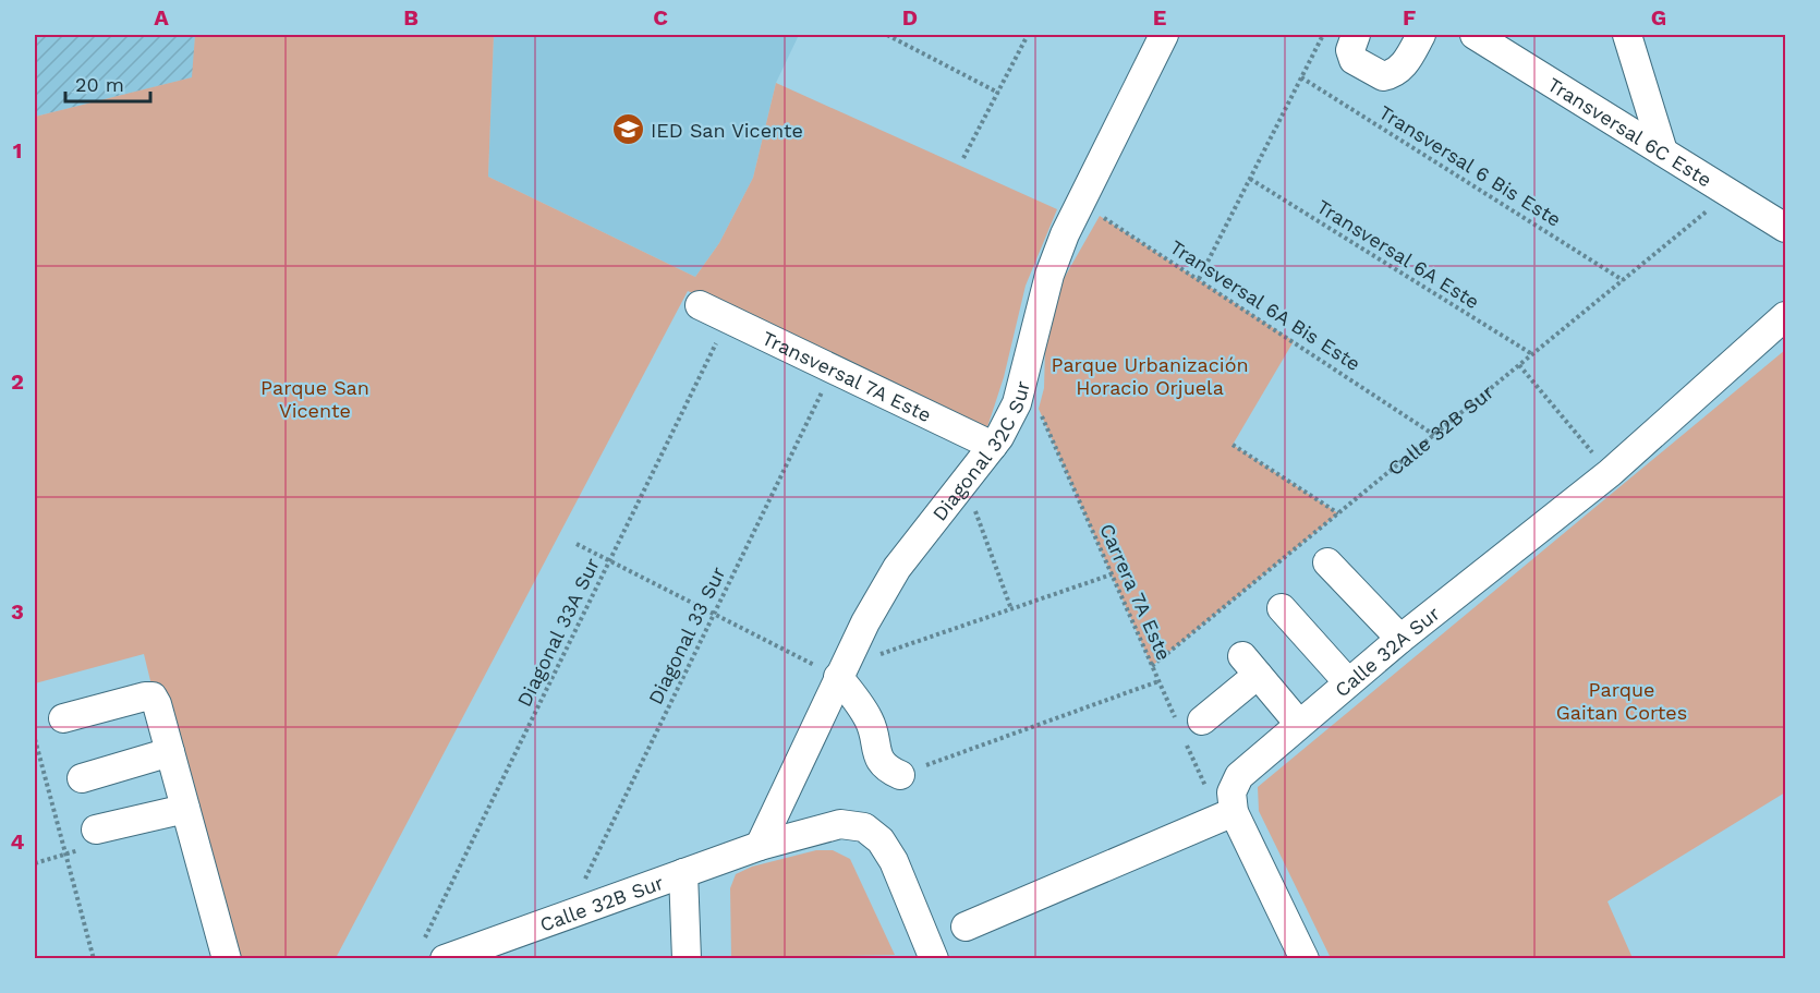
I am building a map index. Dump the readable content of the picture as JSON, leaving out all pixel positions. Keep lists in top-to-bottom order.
{
  "streets": {
    "street": [
      "Transversal 6C Este",
      "Transversal 7A Este",
      "Calle 32B Sur",
      "Diagonal 32C Sur",
      "Calle 32A Sur"
    ],
    "path": [
      "Transversal 6 Bis Este",
      "Transversal 6A Este",
      "Transversal 6A Bis Este",
      "Carrera 7A Este",
      "Diagonal 33A Sur",
      "Diagonal 33 Sur"
    ]
  },
  "crossings": [
    ["Transversal 6C Este", "Calle 32B Sur"],
    ["Transversal 6 Bis Este", "Calle 32B Sur"],
    ["Transversal 6A Este", "Calle 32B Sur"],
    ["Transversal 6A Bis Este", "Calle 32B Sur"],
    ["Transversal 6A Bis Este", "Diagonal 32C Sur"],
    ["Transversal 7A Este", "Diagonal 32C Sur"],
    ["Transversal 7A Este", "Diagonal 33A Sur"],
    ["Transversal 7A Este", "Diagonal 33 Sur"],
    ["Calle 32B Sur", "Diagonal 32C Sur"],
    ["Calle 32B Sur", "Carrera 7A Este"],
    ["Calle 32B Sur", "Diagonal 33A Sur"],
    ["Calle 32B Sur", "Diagonal 33 Sur"],
    ["Diagonal 32C Sur", "Carrera 7A Este"],
    ["Carrera 7A Este", "Calle 32A Sur"]
  ],
  "parks": ["Parque Urbanización Horacio Orjuela", "Parque San Vicente", "Parque Gaitan Cortes"],
  "places": {
    "school or university": ["IED San Vicente"]
  },
  "scale_bar": "20 m",
  "grid": {
    "columns": [
      "A",
      "B",
      "C",
      "D",
      "E",
      "F",
      "G"
    ],
    "rows": [
      "1",
      "2",
      "3",
      "4"
    ]
  }
}
